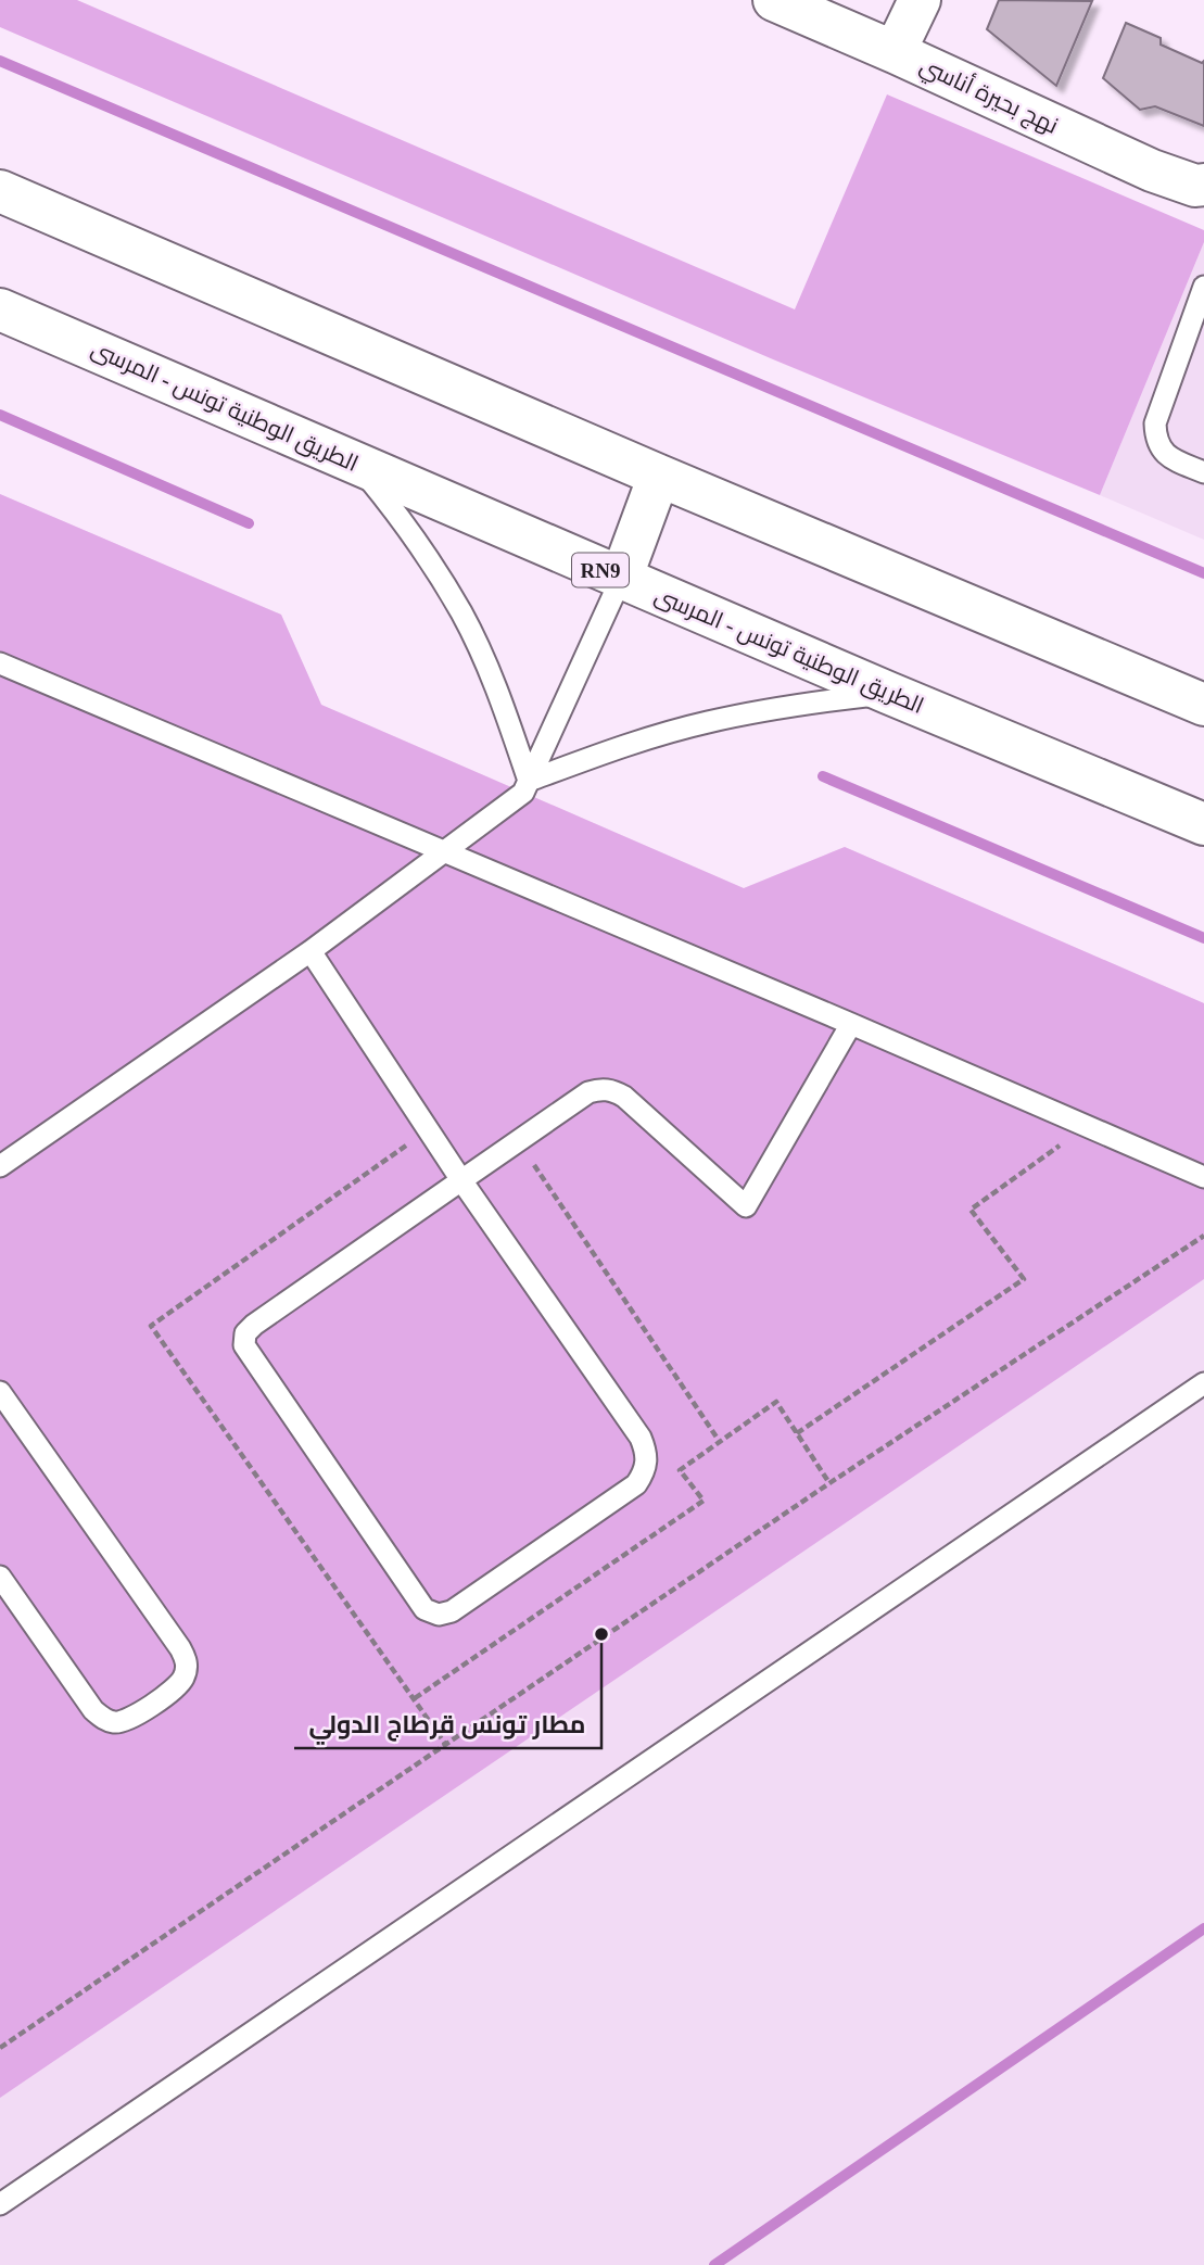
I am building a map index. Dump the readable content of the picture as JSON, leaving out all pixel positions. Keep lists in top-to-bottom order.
{
  "streets": {
    "main road": ["نهج بحيرة أناسي", "الطريق الوطنية تونس - المرسى", "RN9"]
  },
  "places": ["مطار تونس قرطاج الدولي"]
}
